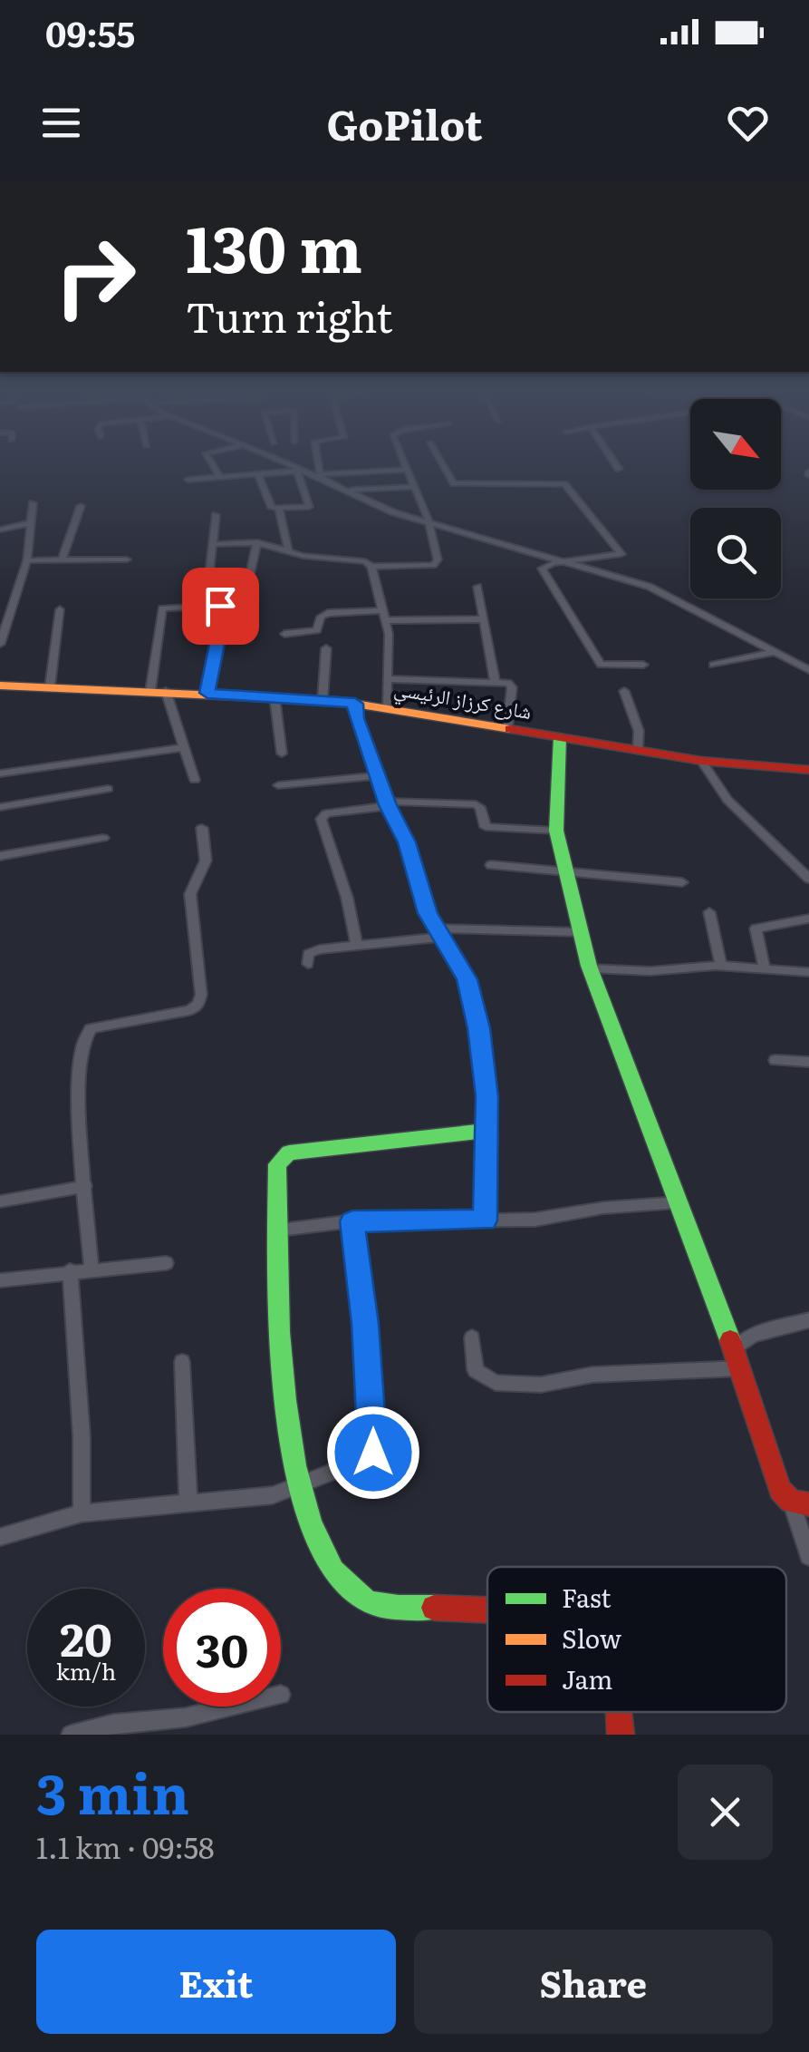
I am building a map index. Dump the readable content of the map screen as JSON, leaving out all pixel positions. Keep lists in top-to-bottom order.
{
  "streets": {
    "street": ["شارع كرزاز الرئيسي"]
  },
  "legend": ["Fast", "Slow", "Jam"],
  "north": "bottom right",
  "page": {
    "status": "09:55",
    "header": "GoPilot",
    "turn": ["130 m", "Turn right"],
    "speed": "20 km/h",
    "limit": "30",
    "heading": ["3 min", "1.1 km · 09:58"],
    "buttons": ["Exit", "Share"]
  }
}
